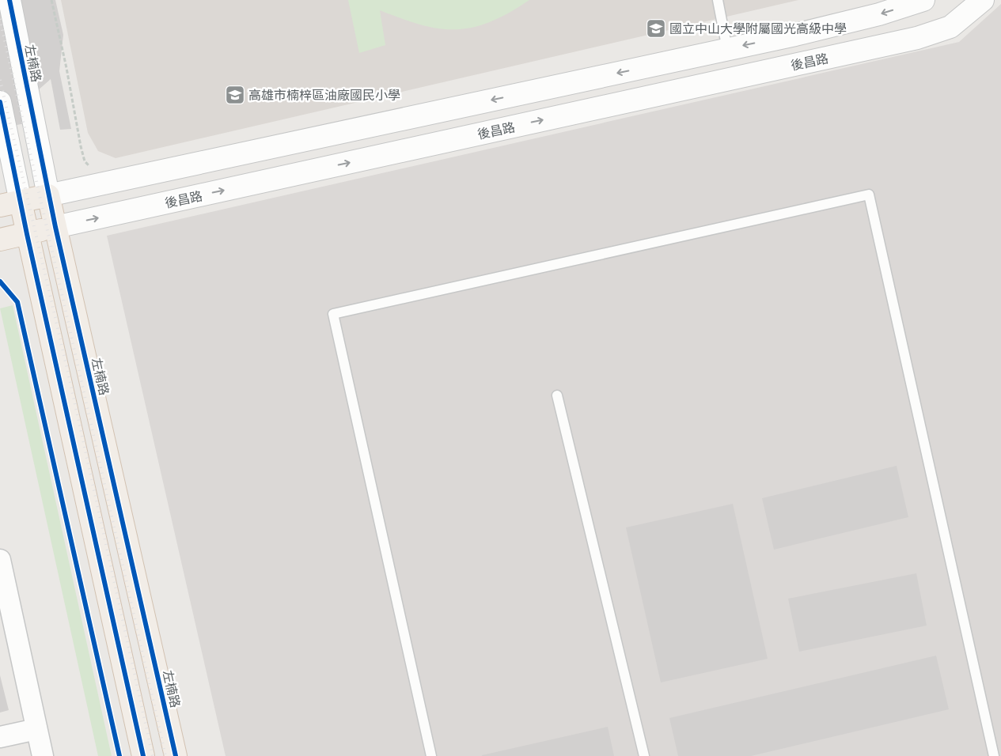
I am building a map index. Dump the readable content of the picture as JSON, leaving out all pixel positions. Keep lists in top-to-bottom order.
{
  "streets": {
    "main road": ["後昌路", "左楠路"]
  },
  "crossings": [
    ["後昌路", "左楠路"]
  ],
  "places": {
    "school or university": ["國立中山大學附屬國光高級中學", "高雄市楠梓區油廠國民小學"]
  }
}
